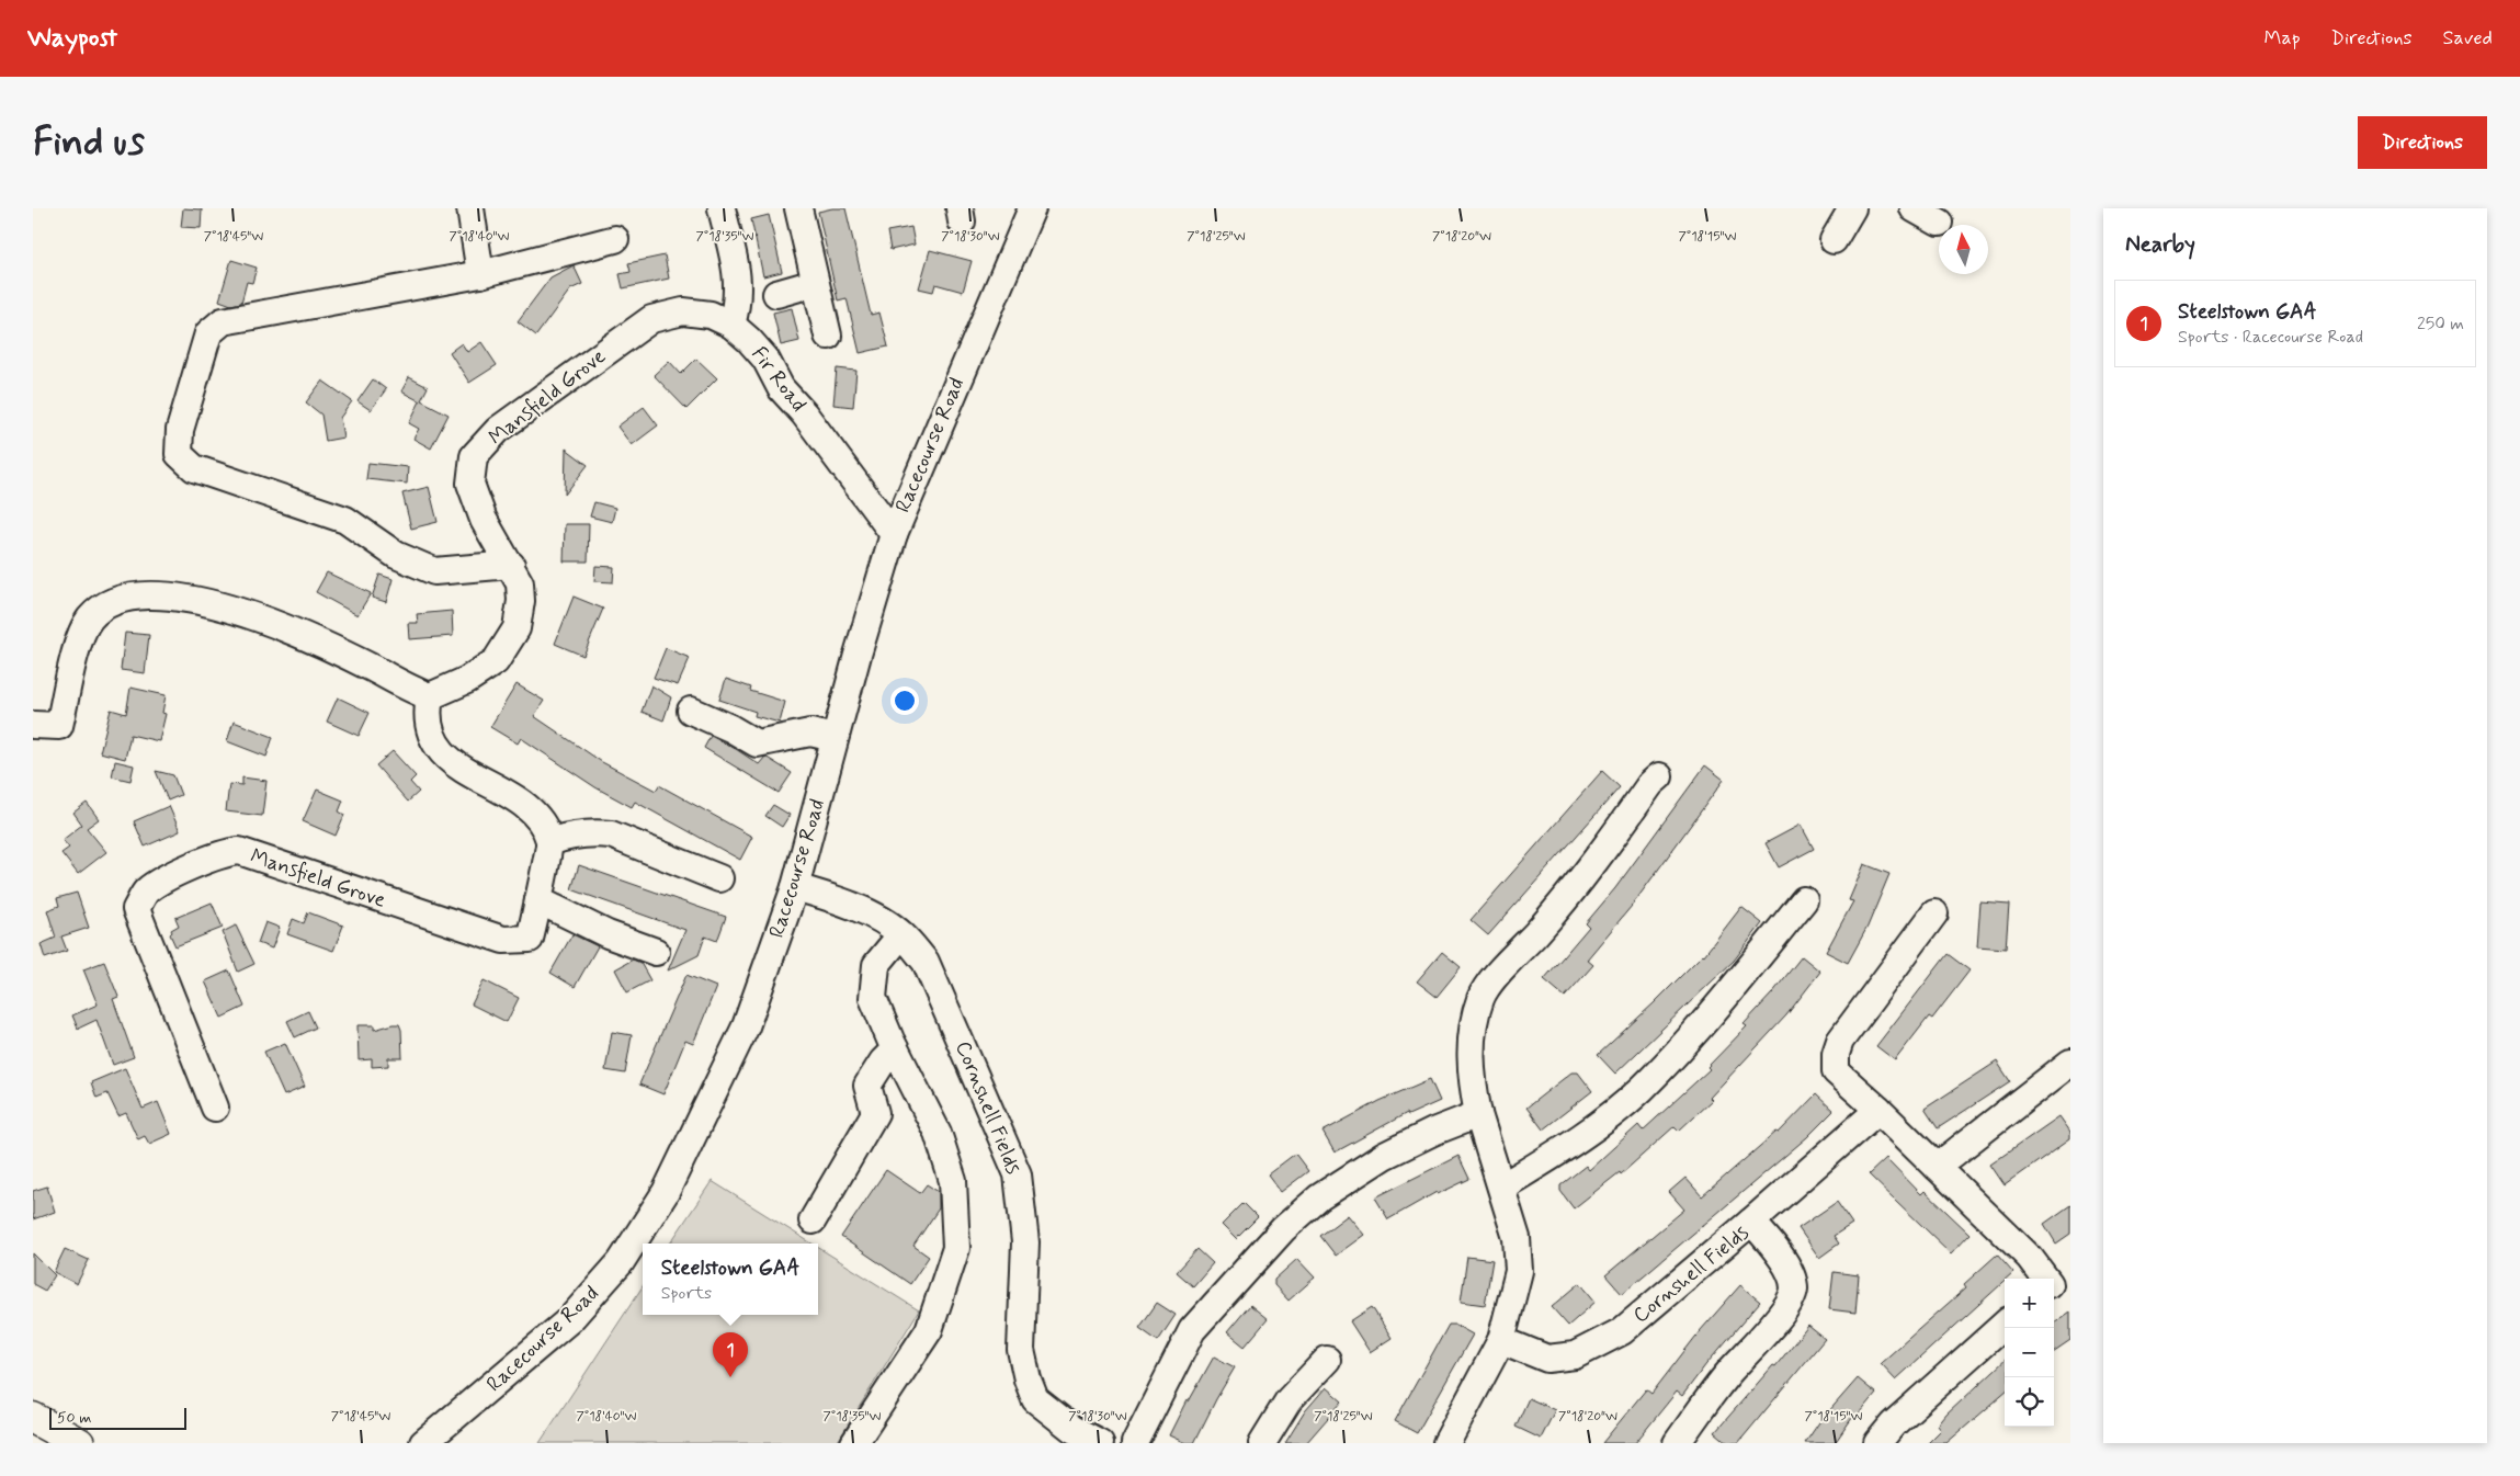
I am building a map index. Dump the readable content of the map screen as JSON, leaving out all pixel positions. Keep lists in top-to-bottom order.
{
  "streets": {
    "street": [
      "Fir Road",
      "Mansfield Grove",
      "Racecourse Road",
      "Cornshell Fields"
    ]
  },
  "crossings": [
    ["Fir Road", "Mansfield Grove"],
    ["Fir Road", "Racecourse Road"],
    ["Racecourse Road", "Cornshell Fields"]
  ],
  "scale_bar": "50 m",
  "north": "top",
  "page": {
    "header": "Waypost",
    "nav": ["Map", "Directions", "Saved"],
    "buttons": "Directions",
    "title": "Find us",
    "heading": "Nearby",
    "list": [
      {
        "mark": "1",
        "name": "Steelstown GAA",
        "note": "Sports · Racecourse Road",
        "value": "250 m"
      }
    ],
    "popup": ["Steelstown GAA", "Sports"],
    "map_buttons": ["+", "−"],
    "pins": "1",
    "scale": "50 m"
  },
  "coordinates": [
    "7°18'45\"W",
    "7°18'40\"W",
    "7°18'35\"W",
    "7°18'30\"W",
    "7°18'25\"W",
    "7°18'20\"W",
    "7°18'15\"W"
  ]
}
